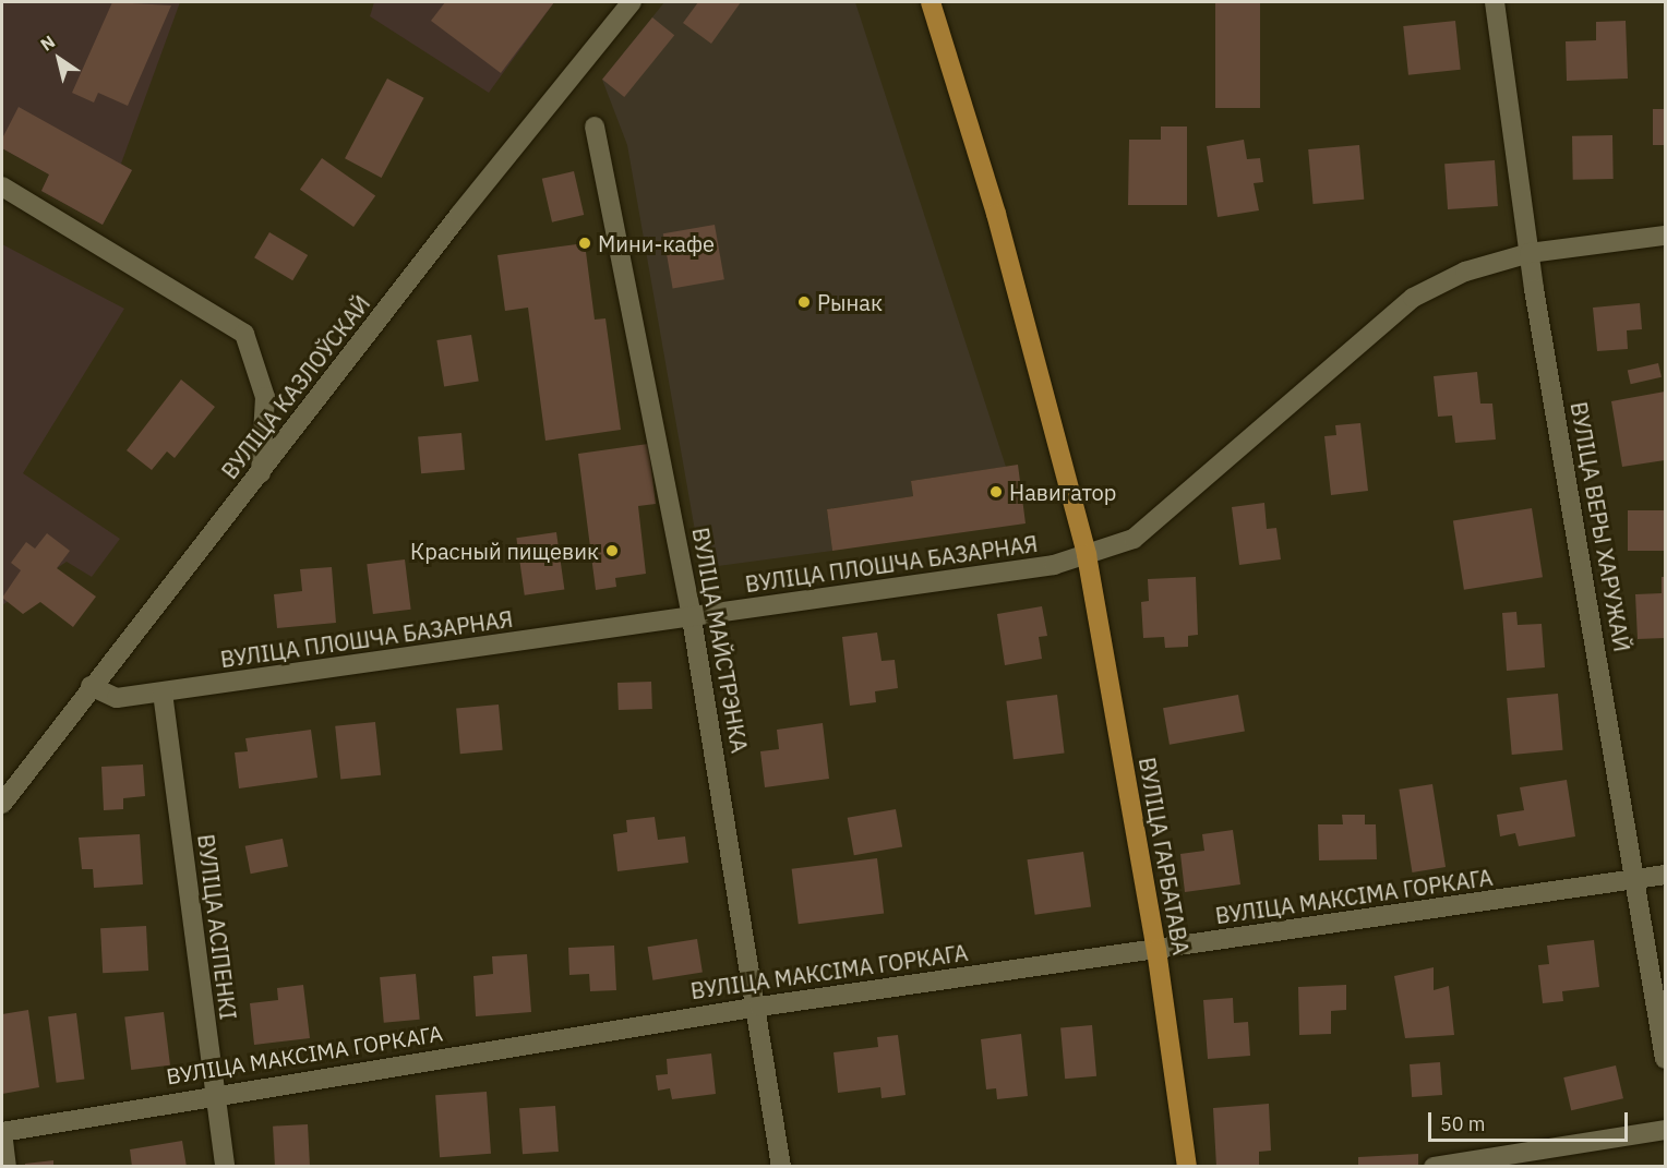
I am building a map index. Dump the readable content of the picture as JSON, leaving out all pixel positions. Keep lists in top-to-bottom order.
{
  "streets": {
    "main road": ["ВУЛІЦА ГАРБАТАВА"],
    "street": [
      "ВУЛІЦА КАЗЛОЎСКАЙ",
      "ВУЛІЦА ВЕРЫ ХАРУЖАЙ",
      "ВУЛІЦА ПЛОШЧА БАЗАРНАЯ",
      "ВУЛІЦА МАЙСТРЭНКА",
      "ВУЛІЦА МАКСІМА ГОРКАГА",
      "ВУЛІЦА АСІПЕНКІ"
    ]
  },
  "crossings": [
    ["ВУЛІЦА КАЗЛОЎСКАЙ", "ВУЛІЦА ПЛОШЧА БАЗАРНАЯ"],
    ["ВУЛІЦА ВЕРЫ ХАРУЖАЙ", "ВУЛІЦА ПЛОШЧА БАЗАРНАЯ"],
    ["ВУЛІЦА ВЕРЫ ХАРУЖАЙ", "ВУЛІЦА МАКСІМА ГОРКАГА"],
    ["ВУЛІЦА ПЛОШЧА БАЗАРНАЯ", "ВУЛІЦА МАЙСТРЭНКА"],
    ["ВУЛІЦА ПЛОШЧА БАЗАРНАЯ", "ВУЛІЦА ГАРБАТАВА"],
    ["ВУЛІЦА ПЛОШЧА БАЗАРНАЯ", "ВУЛІЦА АСІПЕНКІ"],
    ["ВУЛІЦА МАЙСТРЭНКА", "ВУЛІЦА МАКСІМА ГОРКАГА"],
    ["ВУЛІЦА ГАРБАТАВА", "ВУЛІЦА МАКСІМА ГОРКАГА"],
    ["ВУЛІЦА МАКСІМА ГОРКАГА", "ВУЛІЦА АСІПЕНКІ"]
  ],
  "places": [
    "Мини-кафе",
    "Рынак",
    "Навигатор",
    "Красный пищевик"
  ],
  "scale_bar": "50 m",
  "north": "top left"
}
